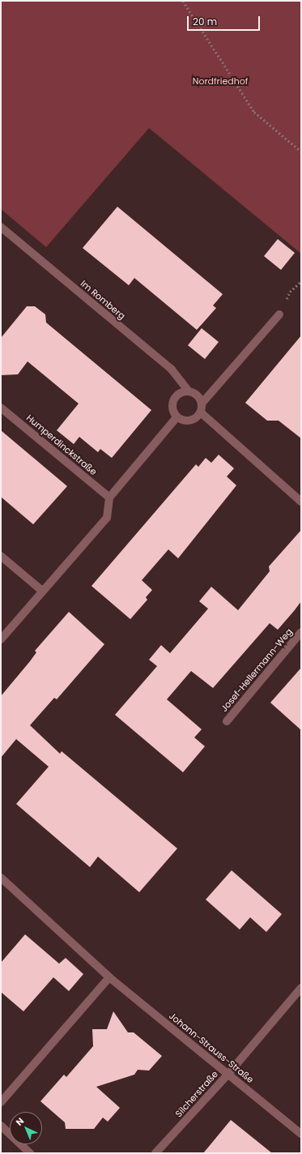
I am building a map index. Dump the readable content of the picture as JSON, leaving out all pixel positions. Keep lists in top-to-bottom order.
{
  "streets": {
    "street": [
      "Im Romberg",
      "Humperdinckstraße",
      "Josef-Hellermann-Weg",
      "Johann-Strauss-Straße",
      "Silcherstraße"
    ]
  },
  "crossings": [
    ["Johann-Strauss-Straße", "Silcherstraße"]
  ],
  "parks": ["Nordfriedhof"],
  "scale_bar": "20 m",
  "north": "top left"
}
